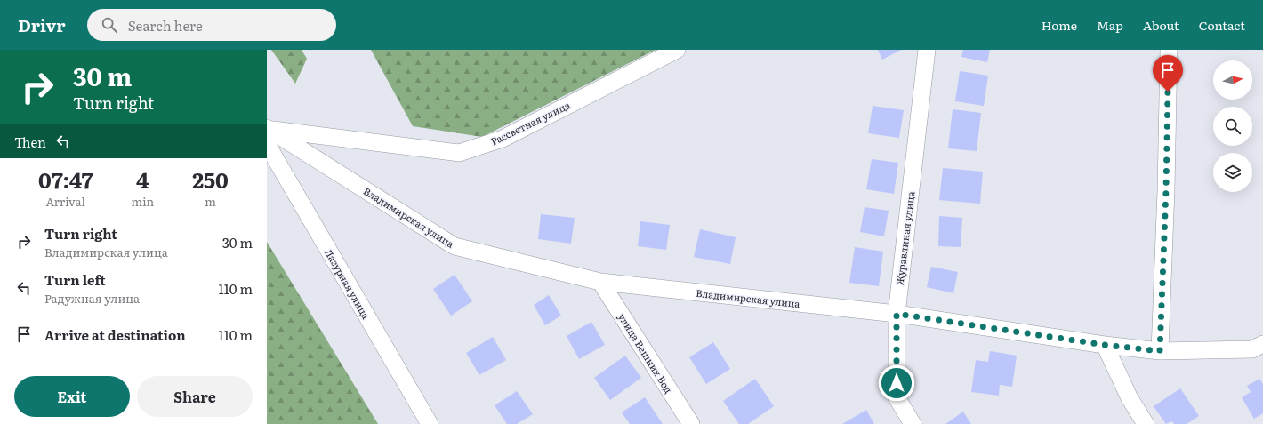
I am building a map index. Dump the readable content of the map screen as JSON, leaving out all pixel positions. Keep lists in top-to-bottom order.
{
  "streets": {
    "street": [
      "Рассветная улица",
      "Владимирская улица",
      "Журавлиная улица",
      "Лазурная улица",
      "улица Вешних Вод"
    ]
  },
  "crossings": [
    ["Рассветная улица", "Владимирская улица"],
    ["Рассветная улица", "Лазурная улица"],
    ["Владимирская улица", "Журавлиная улица"],
    ["Владимирская улица", "Лазурная улица"],
    ["Владимирская улица", "улица Вешних Вод"]
  ],
  "north": "right",
  "page": {
    "header": "Drivr",
    "search": "Search here",
    "nav": [
      "Home",
      "Map",
      "About",
      "Contact"
    ],
    "turn": ["30 m", "Turn right"],
    "then": "Then",
    "eta": [
      "07:47",
      "Arrival",
      "4",
      "min",
      "250",
      "m"
    ],
    "list": [
      {
        "name": "Turn right",
        "note": "Владимирская улица",
        "value": "30 m"
      },
      {
        "name": "Turn left",
        "note": "Радужная улица",
        "value": "110 m"
      },
      {
        "name": "Arrive at destination",
        "value": "110 m"
      }
    ],
    "buttons": ["Exit", "Share"]
  }
}
